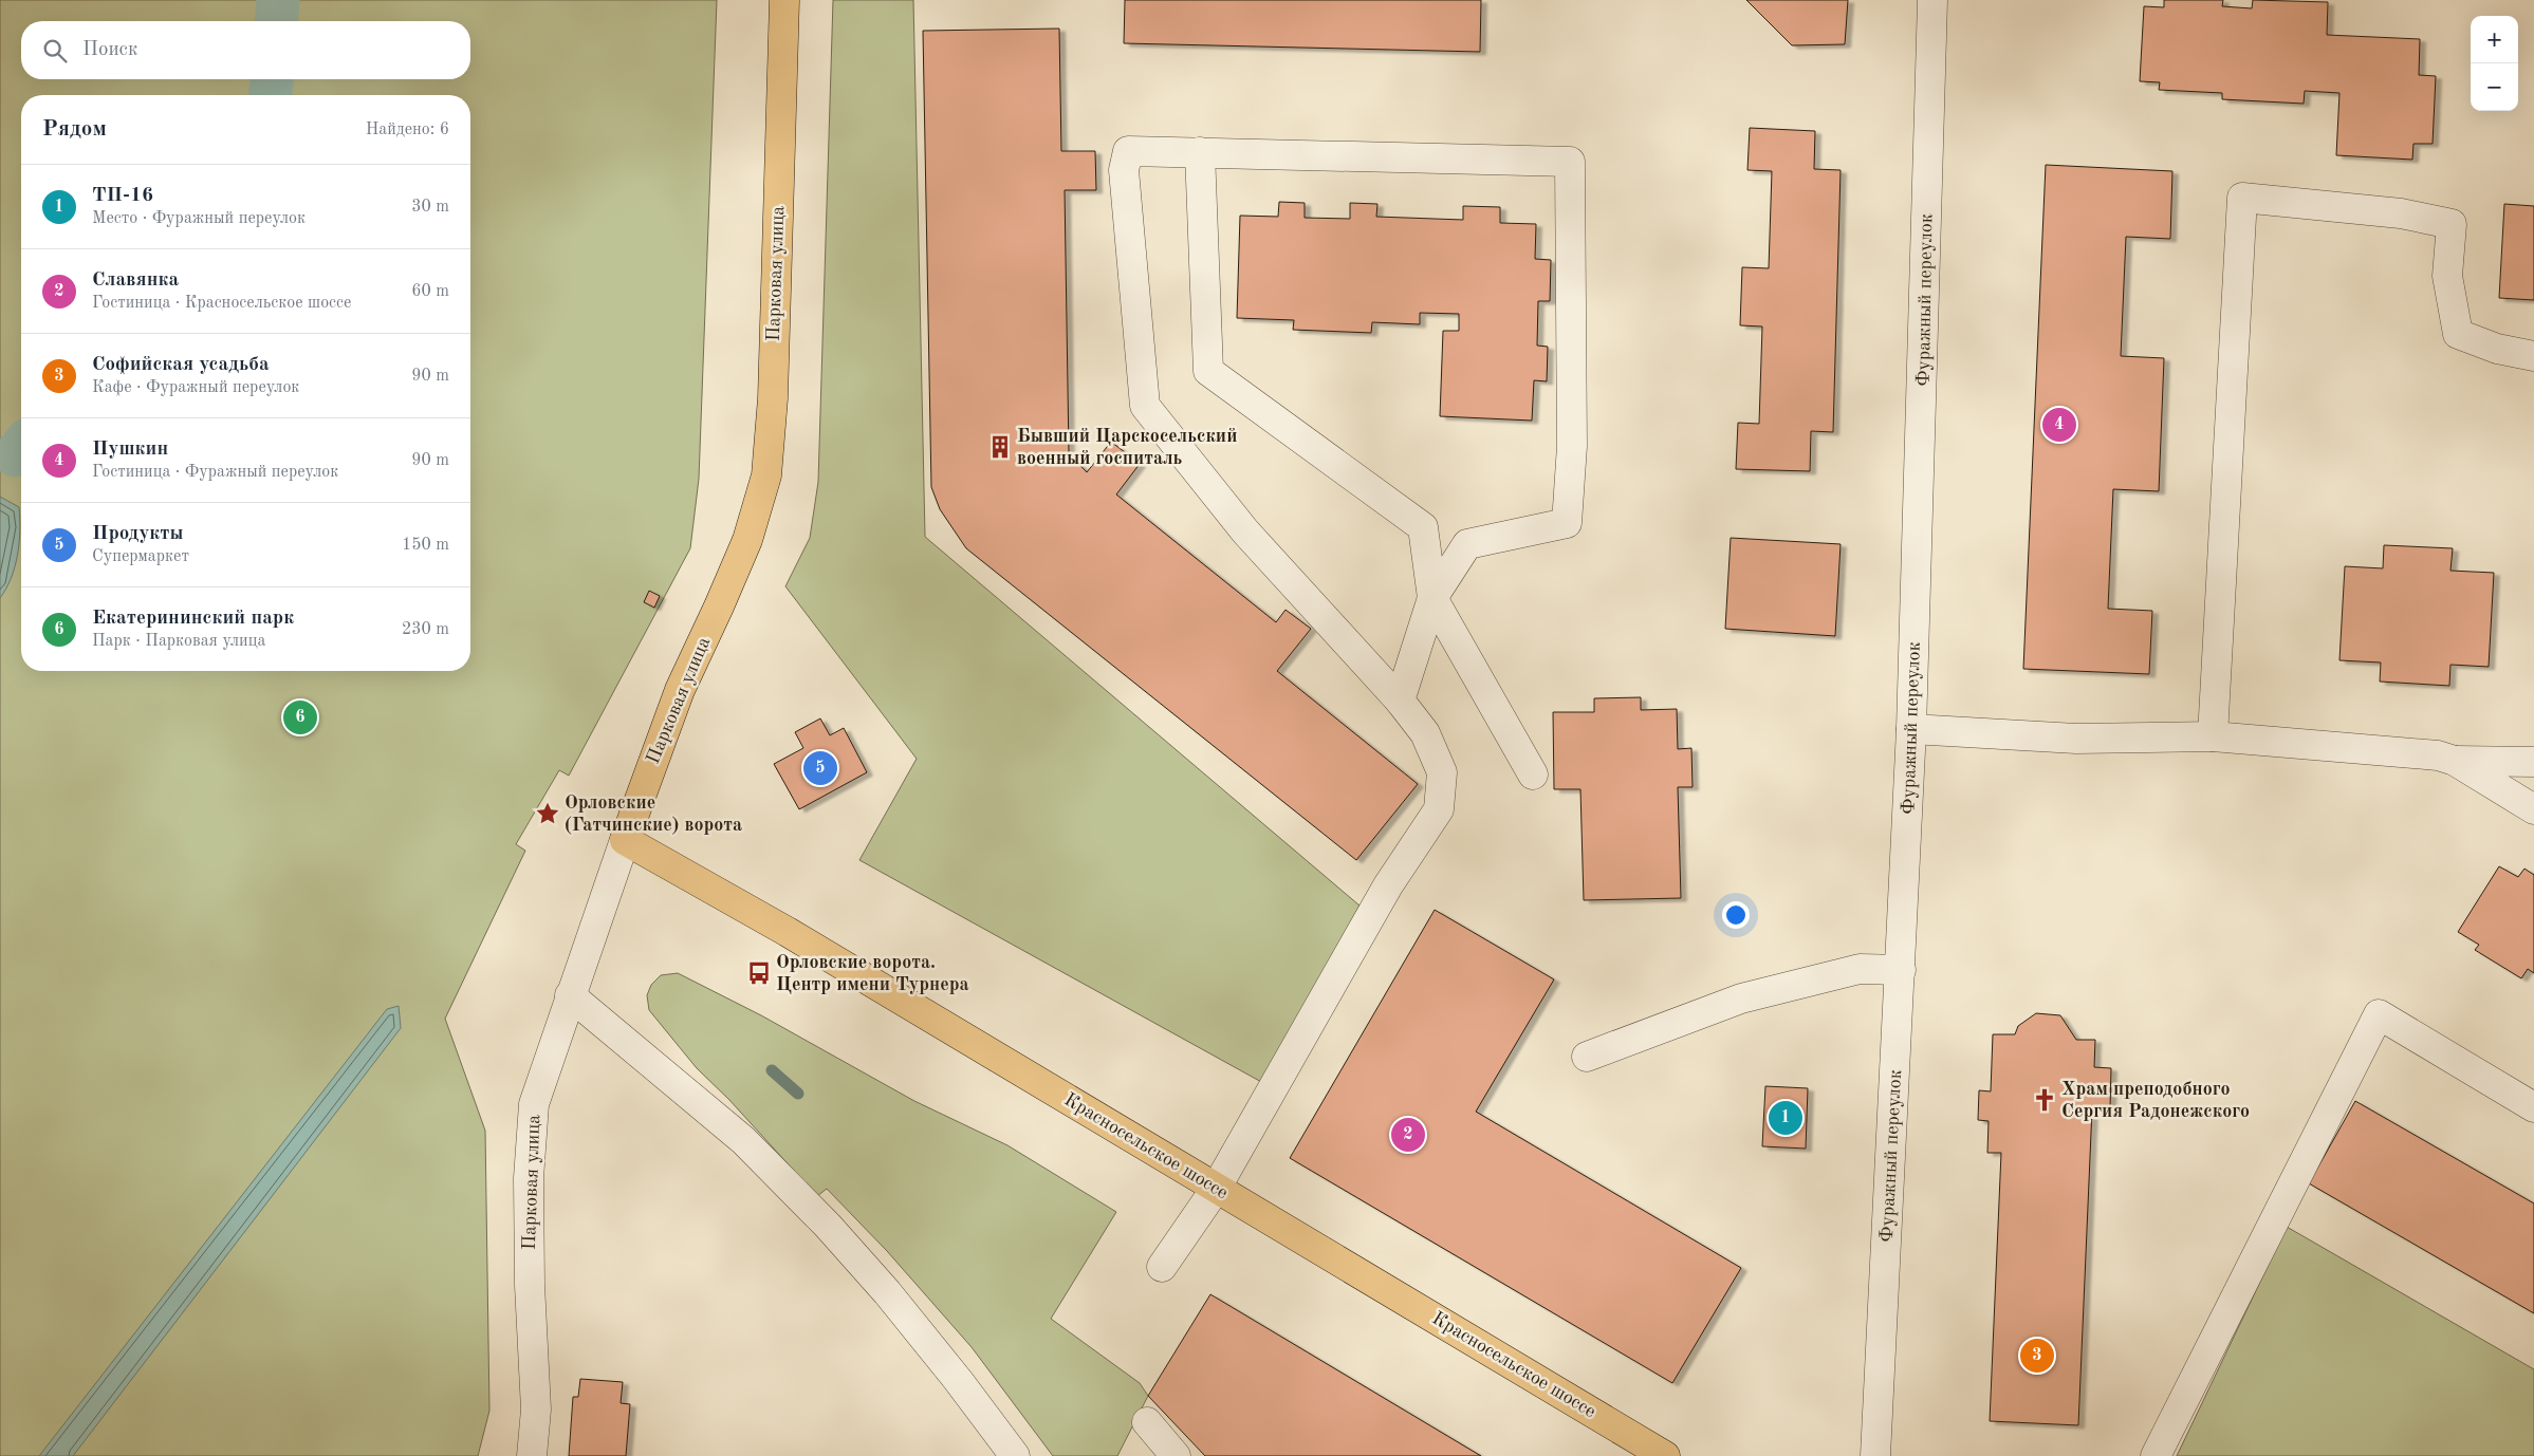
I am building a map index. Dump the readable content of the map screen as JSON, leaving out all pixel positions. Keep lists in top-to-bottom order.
{
  "streets": {
    "main road": ["Парковая улица", "Красносельское шоссе"],
    "street": ["Фуражный переулок"]
  },
  "crossings": [
    ["Парковая улица", "Красносельское шоссе"]
  ],
  "places": {
    "building": ["Бывший Царскосельский военный госпиталь"],
    "place": ["Орловские (Гатчинские) ворота"],
    "bus stop": ["Орловские ворота. Центр имени Турнера"],
    "church": ["Храм преподобного Сергия Радонежского"]
  },
  "page": {
    "map_buttons": ["+", "−"],
    "search": "Поиск",
    "heading": ["Рядом", "Найдено: 6"],
    "list": [
      {
        "mark": "1",
        "name": "ТП-16",
        "note": "Место · Фуражный переулок",
        "value": "30 m"
      },
      {
        "mark": "2",
        "name": "Славянка",
        "note": "Гостиница · Красносельское шоссе",
        "value": "60 m"
      },
      {
        "mark": "3",
        "name": "Софийская усадьба",
        "note": "Кафе · Фуражный переулок",
        "value": "90 m"
      },
      {
        "mark": "4",
        "name": "Пушкин",
        "note": "Гостиница · Фуражный переулок",
        "value": "90 m"
      },
      {
        "mark": "5",
        "name": "Продукты",
        "note": "Супермаркет",
        "value": "150 m"
      },
      {
        "mark": "6",
        "name": "Екатерининский парк",
        "note": "Парк · Парковая улица",
        "value": "230 m"
      }
    ],
    "pins": [
      "4",
      "6",
      "5",
      "1",
      "2",
      "3"
    ]
  }
}
